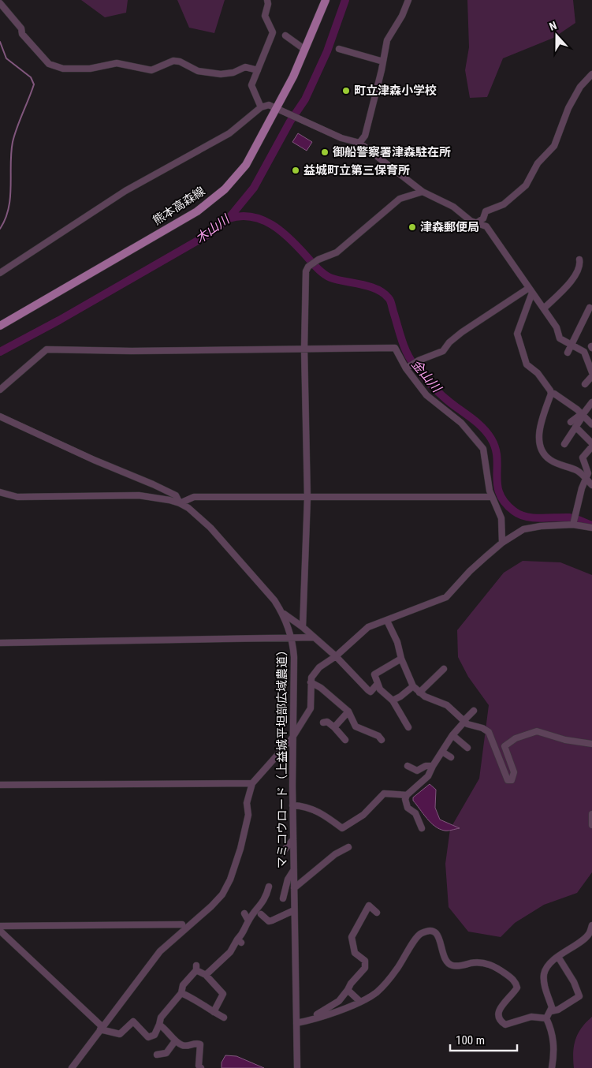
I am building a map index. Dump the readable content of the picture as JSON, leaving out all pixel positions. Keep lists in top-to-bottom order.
{
  "streets": {
    "main road": ["熊本高森線"],
    "street": ["マミコウロード（上益城平坦部広域農道）"]
  },
  "water": ["木山川", "金山川"],
  "places": [
    "町立津森小学校",
    "御船警察署津森駐在所",
    "益城町立第三保育所",
    "津森郵便局"
  ],
  "scale_bar": "100 m",
  "north": "top"
}
